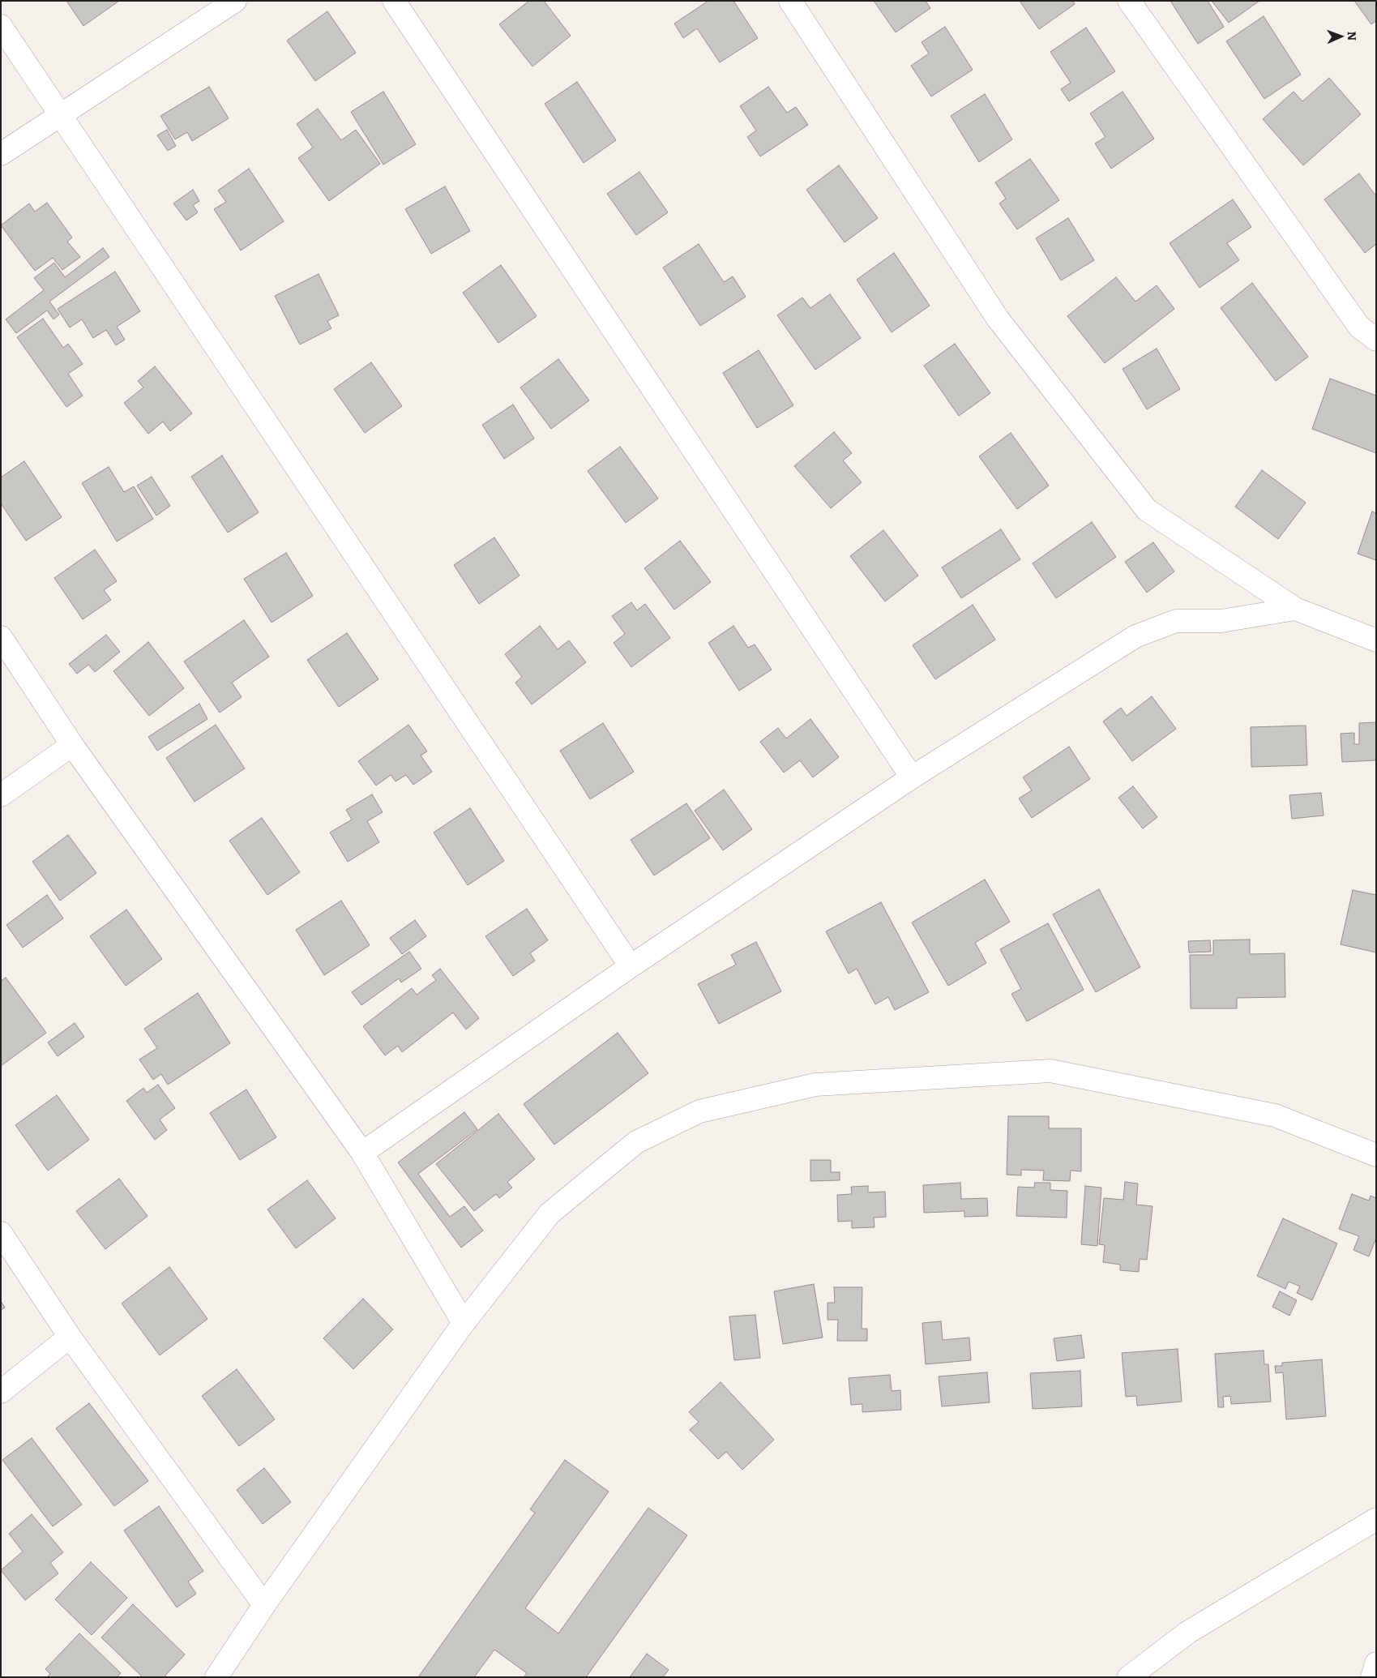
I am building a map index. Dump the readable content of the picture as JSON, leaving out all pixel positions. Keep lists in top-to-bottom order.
{
  "north": "right"
}
